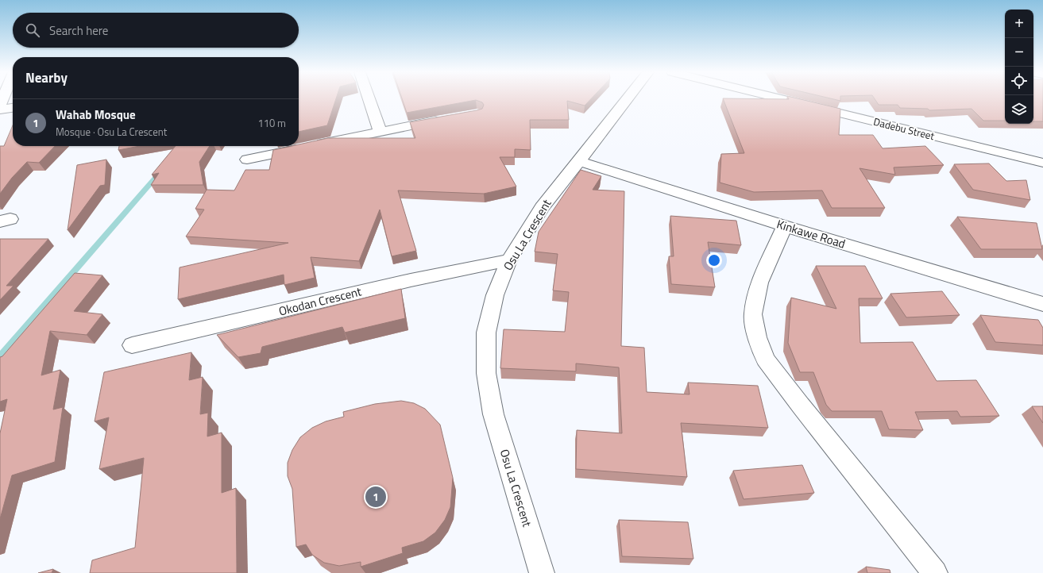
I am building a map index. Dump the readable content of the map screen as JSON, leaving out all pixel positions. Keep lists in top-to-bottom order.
{
  "streets": {
    "street": [
      "Dadebu Street",
      "Kinkawe Road",
      "Osu La Crescent",
      "Okodan Crescent"
    ]
  },
  "crossings": [
    ["Kinkawe Road", "Osu La Crescent"],
    ["Osu La Crescent", "Okodan Crescent"]
  ],
  "page": {
    "map_buttons": ["+", "−"],
    "search": "Search here",
    "heading": "Nearby",
    "list": [
      {
        "mark": "1",
        "name": "Wahab Mosque",
        "note": "Mosque · Osu La Crescent",
        "value": "110 m"
      }
    ],
    "pins": "1"
  }
}
